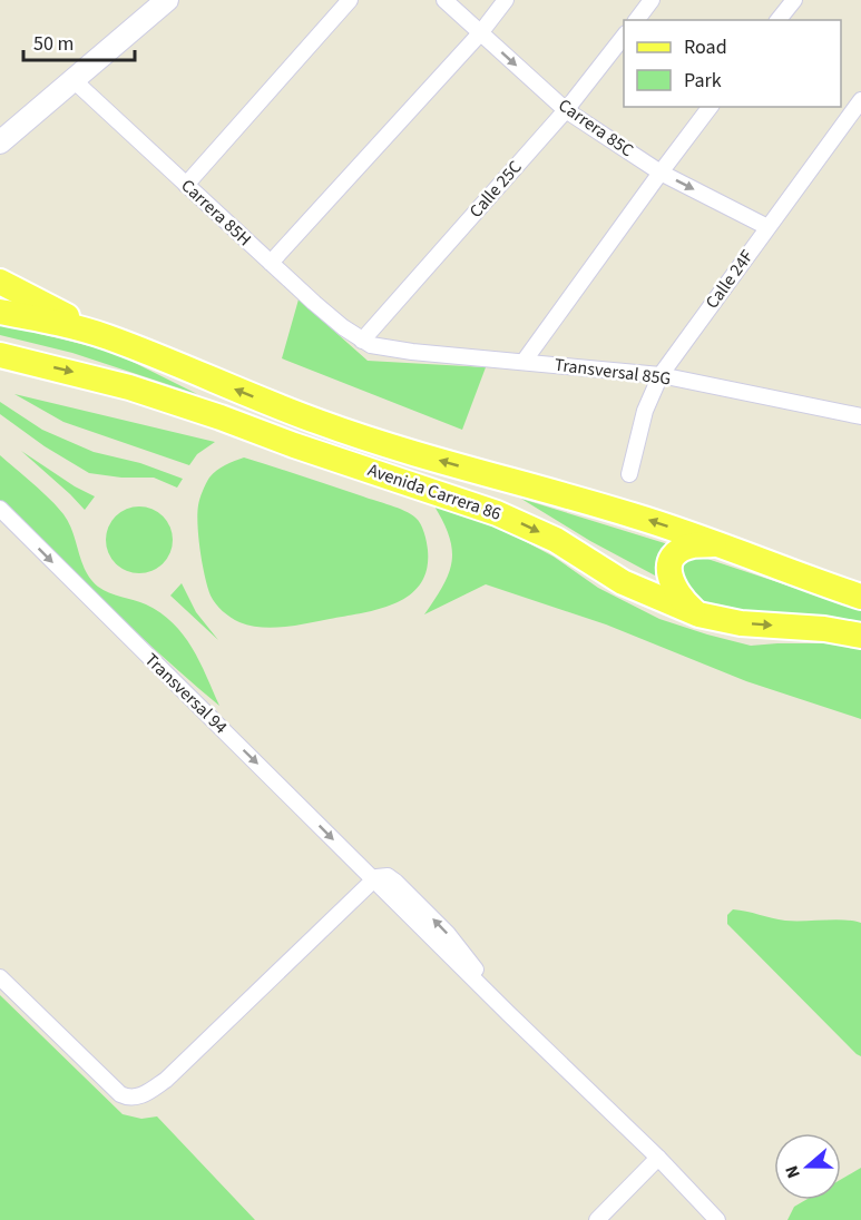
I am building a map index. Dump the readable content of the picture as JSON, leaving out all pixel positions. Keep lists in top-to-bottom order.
{
  "streets": {
    "main road": ["Avenida Carrera 86"],
    "street": [
      "Carrera 85C",
      "Calle 25C",
      "Carrera 85H",
      "Calle 24F",
      "Transversal 85G",
      "Transversal 94"
    ]
  },
  "crossings": [
    ["Carrera 85C", "Calle 25C"],
    ["Carrera 85C", "Calle 24F"],
    ["Calle 25C", "Carrera 85H"],
    ["Calle 25C", "Transversal 85G"],
    ["Carrera 85H", "Transversal 85G"],
    ["Calle 24F", "Transversal 85G"]
  ],
  "one_way": ["Carrera 85C", "Transversal 94"],
  "legend": ["Road", "Park"],
  "scale_bar": "50 m",
  "north": "left"
}
